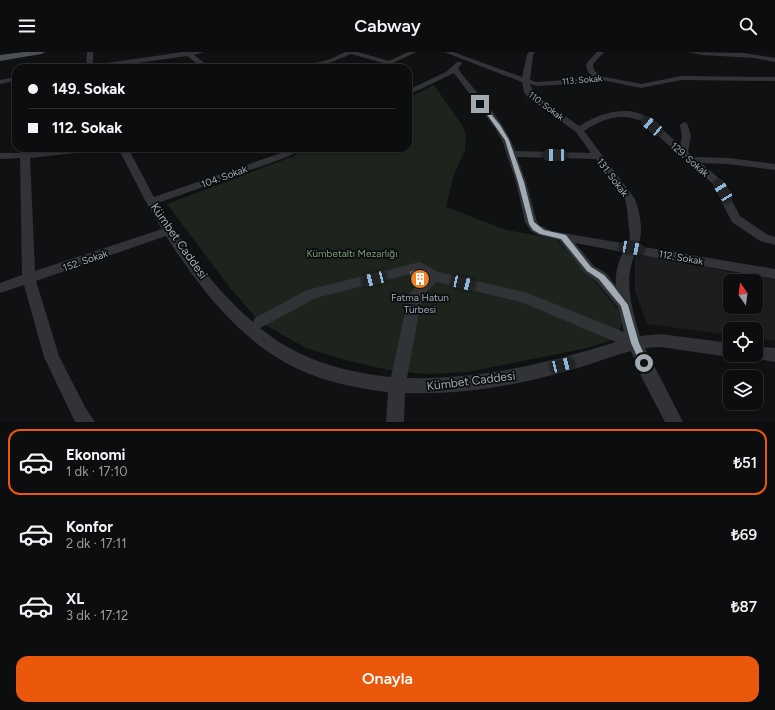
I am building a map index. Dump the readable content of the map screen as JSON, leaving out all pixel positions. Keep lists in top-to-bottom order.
{
  "streets": {
    "street": [
      "113. Sokak",
      "110. Sokak",
      "129. Sokak",
      "104. Sokak",
      "131. Sokak",
      "Kümbet Caddesi",
      "112. Sokak",
      "152. Sokak"
    ]
  },
  "crossings": [
    ["113. Sokak", "110. Sokak"],
    ["110. Sokak", "129. Sokak"],
    ["110. Sokak", "131. Sokak"],
    ["129. Sokak", "131. Sokak"],
    ["104. Sokak", "Kümbet Caddesi"],
    ["131. Sokak", "112. Sokak"],
    ["Kümbet Caddesi", "152. Sokak"]
  ],
  "parks": ["Kümbetaltı Mezarlığı"],
  "places": {
    "building": ["Fatma Hatun Türbesi"]
  },
  "north": "top",
  "page": {
    "header": "Cabway",
    "banner": ["149. Sokak", "112. Sokak"],
    "list": [
      {
        "name": "Ekonomi",
        "note": "1 dk · 17:10",
        "value": "₺51"
      },
      {
        "name": "Konfor",
        "note": "2 dk · 17:11",
        "value": "₺69"
      },
      {
        "name": "XL",
        "note": "3 dk · 17:12",
        "value": "₺87"
      }
    ],
    "buttons": "Onayla"
  }
}
